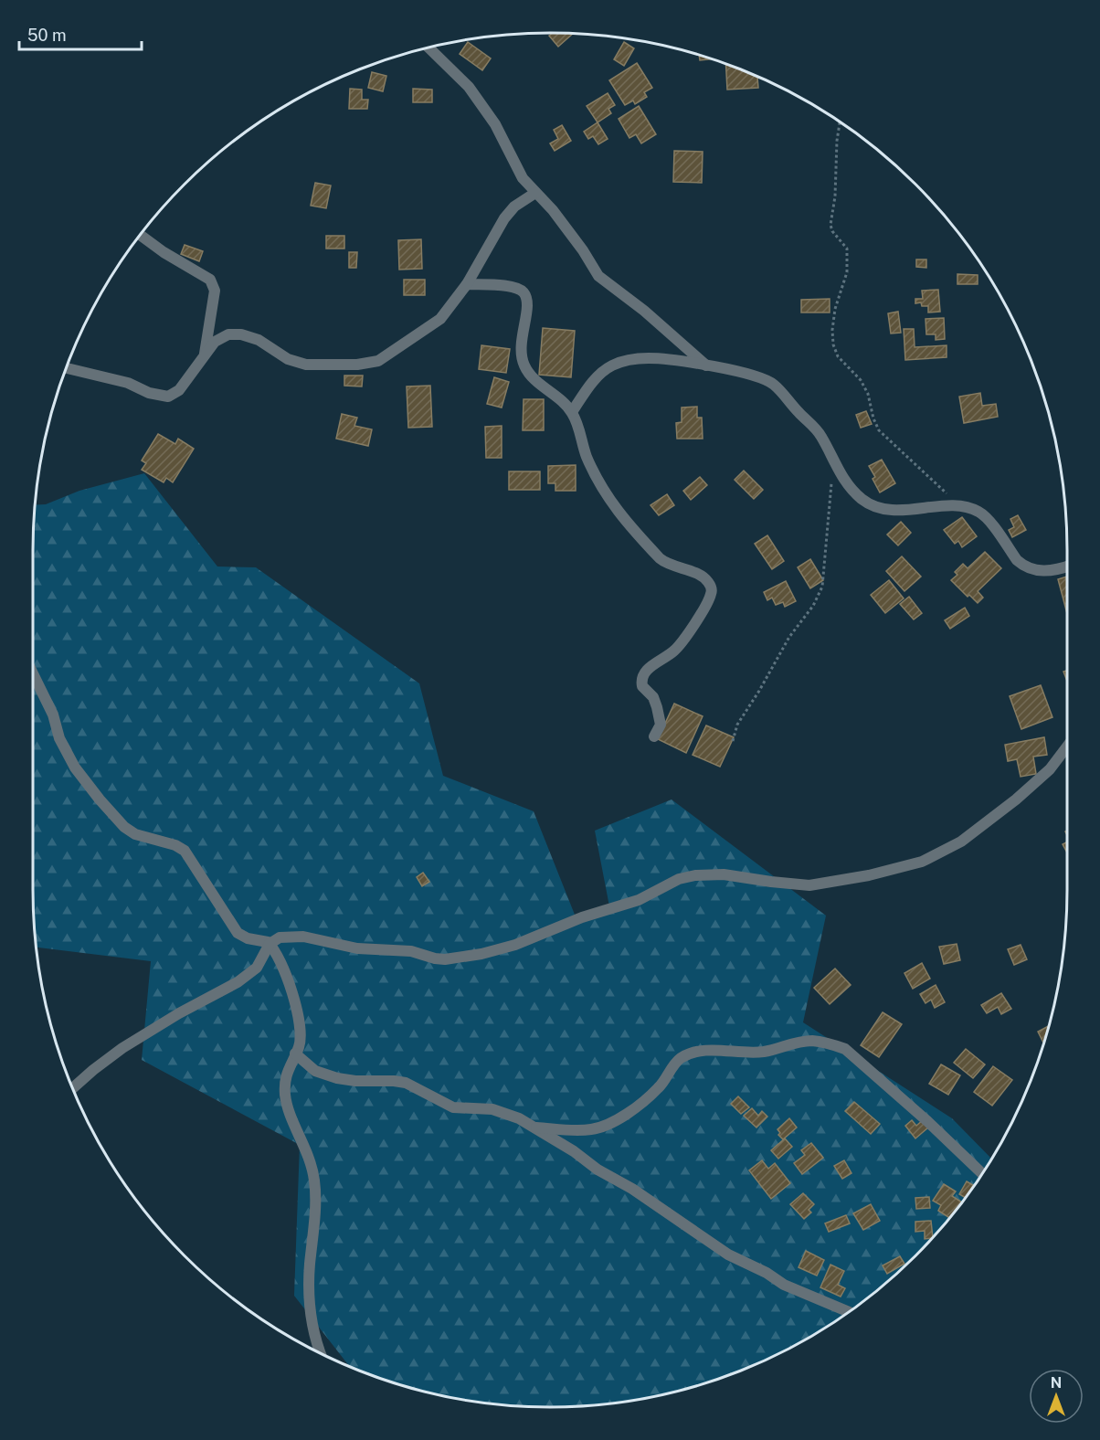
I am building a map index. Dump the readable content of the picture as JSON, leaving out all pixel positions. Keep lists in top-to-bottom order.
{
  "scale_bar": "50 m",
  "north": "top"
}
